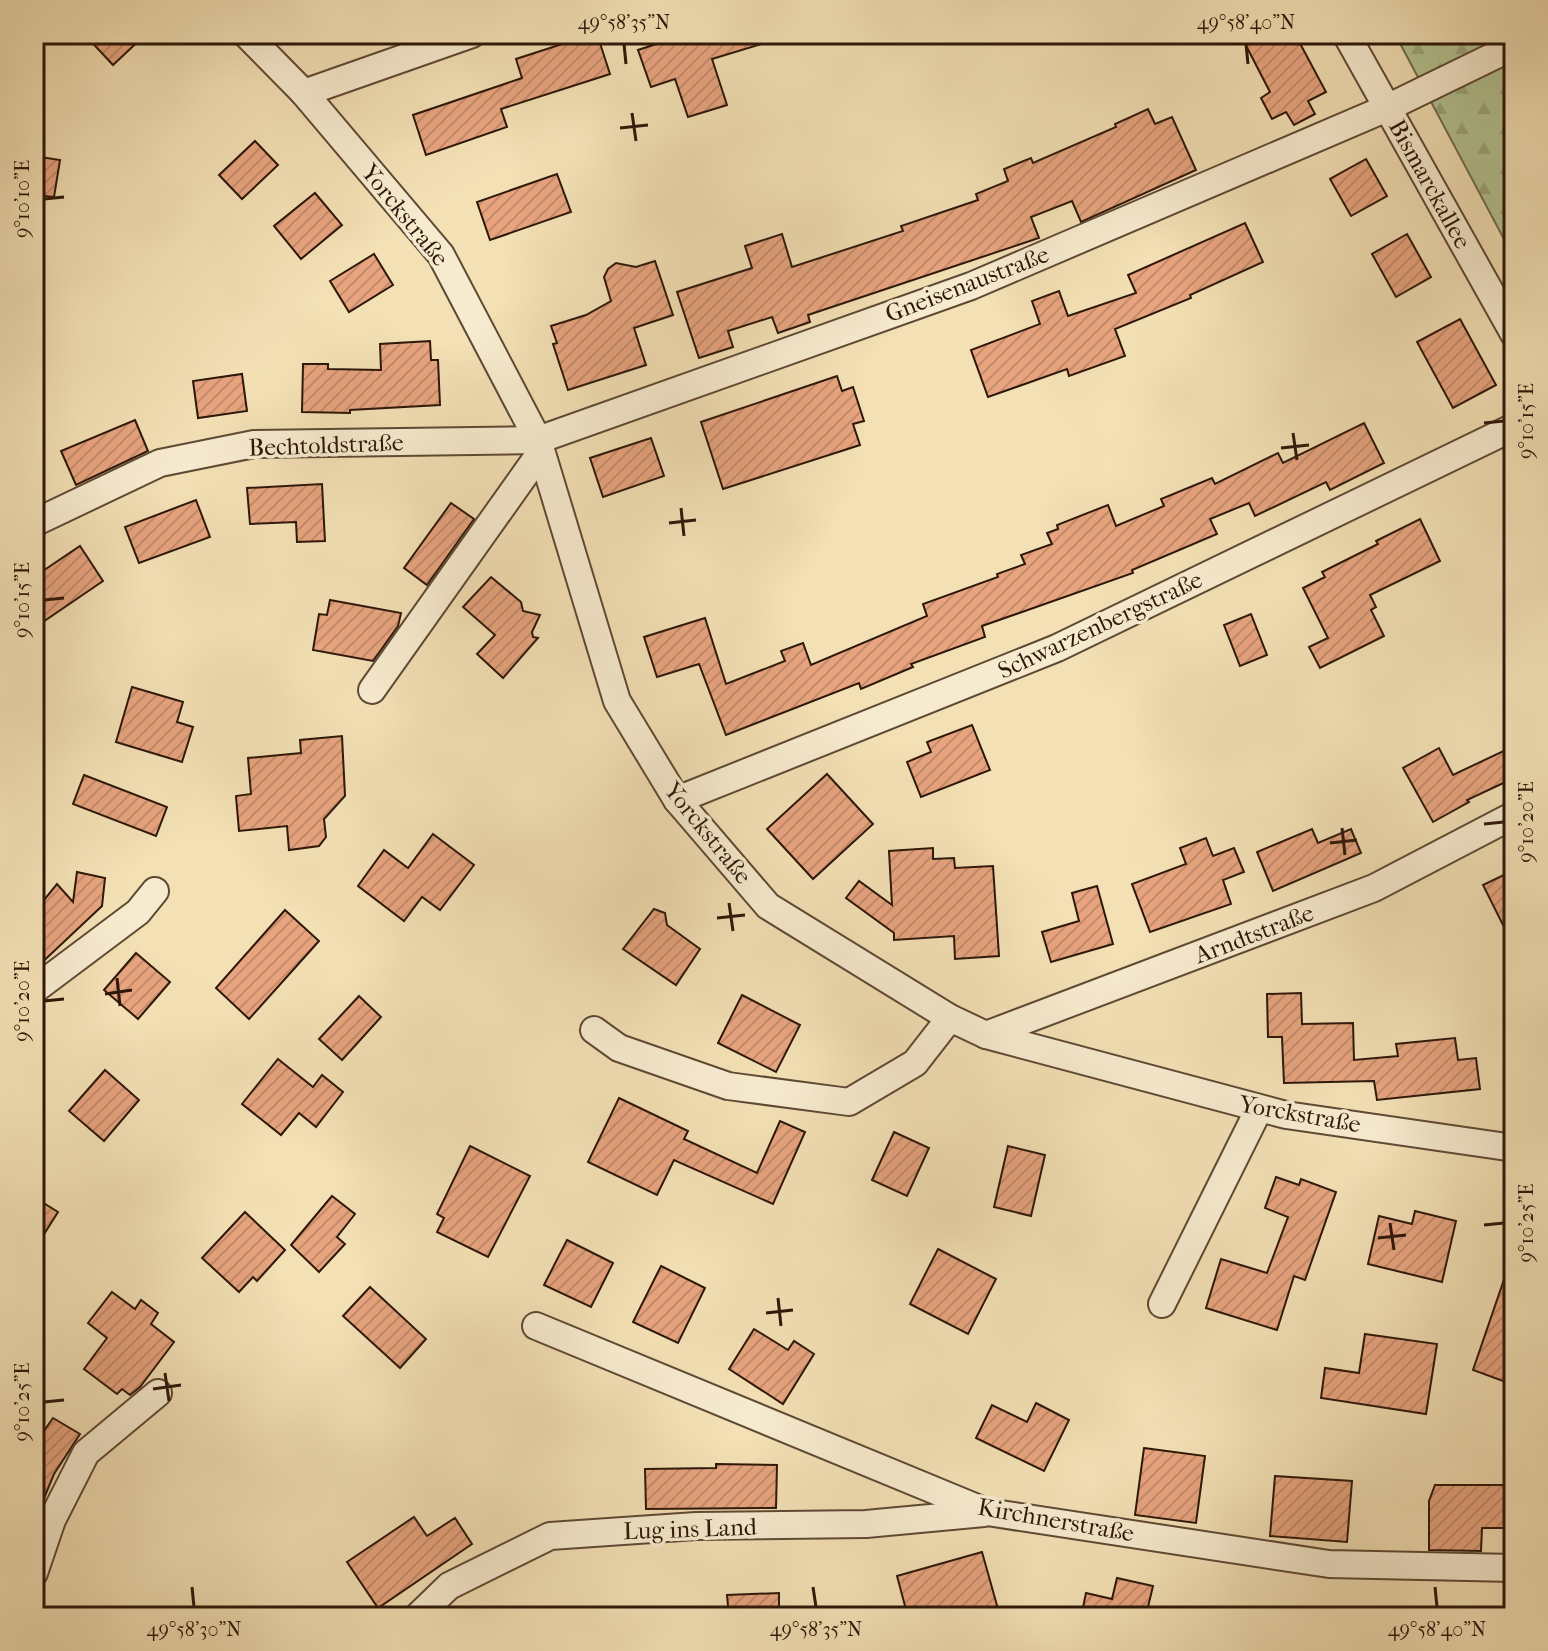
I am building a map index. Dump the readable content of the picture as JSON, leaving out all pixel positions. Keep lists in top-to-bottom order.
{
  "streets": {
    "street": [
      "Bismarckallee",
      "Yorckstraße",
      "Gneisenaustraße",
      "Bechtoldstraße",
      "Schwarzenbergstraße",
      "Arndtstraße",
      "Kirchnerstraße",
      "Lug ins Land"
    ]
  },
  "crossings": [
    ["Bismarckallee", "Gneisenaustraße"],
    ["Yorckstraße", "Gneisenaustraße"],
    ["Yorckstraße", "Bechtoldstraße"],
    ["Yorckstraße", "Schwarzenbergstraße"],
    ["Yorckstraße", "Arndtstraße"],
    ["Gneisenaustraße", "Bechtoldstraße"],
    ["Kirchnerstraße", "Lug ins Land"]
  ],
  "coordinates": [
    "49°58'35\"N",
    "49°58'40\"N",
    "9°10'10\"E",
    "9°10'15\"E",
    "9°10'20\"E",
    "9°10'25\"E",
    "49°58'30\"N"
  ]
}
